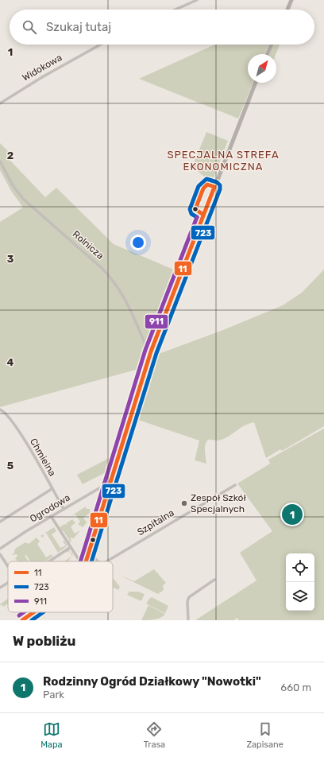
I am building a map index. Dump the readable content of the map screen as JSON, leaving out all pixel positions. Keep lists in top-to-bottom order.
{
  "streets": {
    "street": [
      "Widokowa",
      "Rolnicza",
      "Chmielna",
      "Ogrodowa",
      "Szpitalna"
    ]
  },
  "crossings": [
    ["Chmielna", "Ogrodowa"]
  ],
  "districts": ["SPECJALNA STREFA EKONOMICZNA"],
  "places": ["Zespół Szkół Specjalnych"],
  "lines": ["transit line 723", "transit line 11", "transit line 911"],
  "legend": ["11", "723", "911"],
  "north": "top right",
  "page": {
    "search": "Szukaj tutaj",
    "pins": "1",
    "heading": "W pobliżu",
    "list": [
      {
        "mark": "1",
        "name": "Rodzinny Ogród Działkowy \"Nowotki\"",
        "note": "Park",
        "value": "660 m"
      }
    ],
    "nav": ["Mapa", "Trasa", "Zapisane"]
  },
  "grid": {
    "rows": [
      "1",
      "2",
      "3",
      "4",
      "5"
    ]
  }
}
